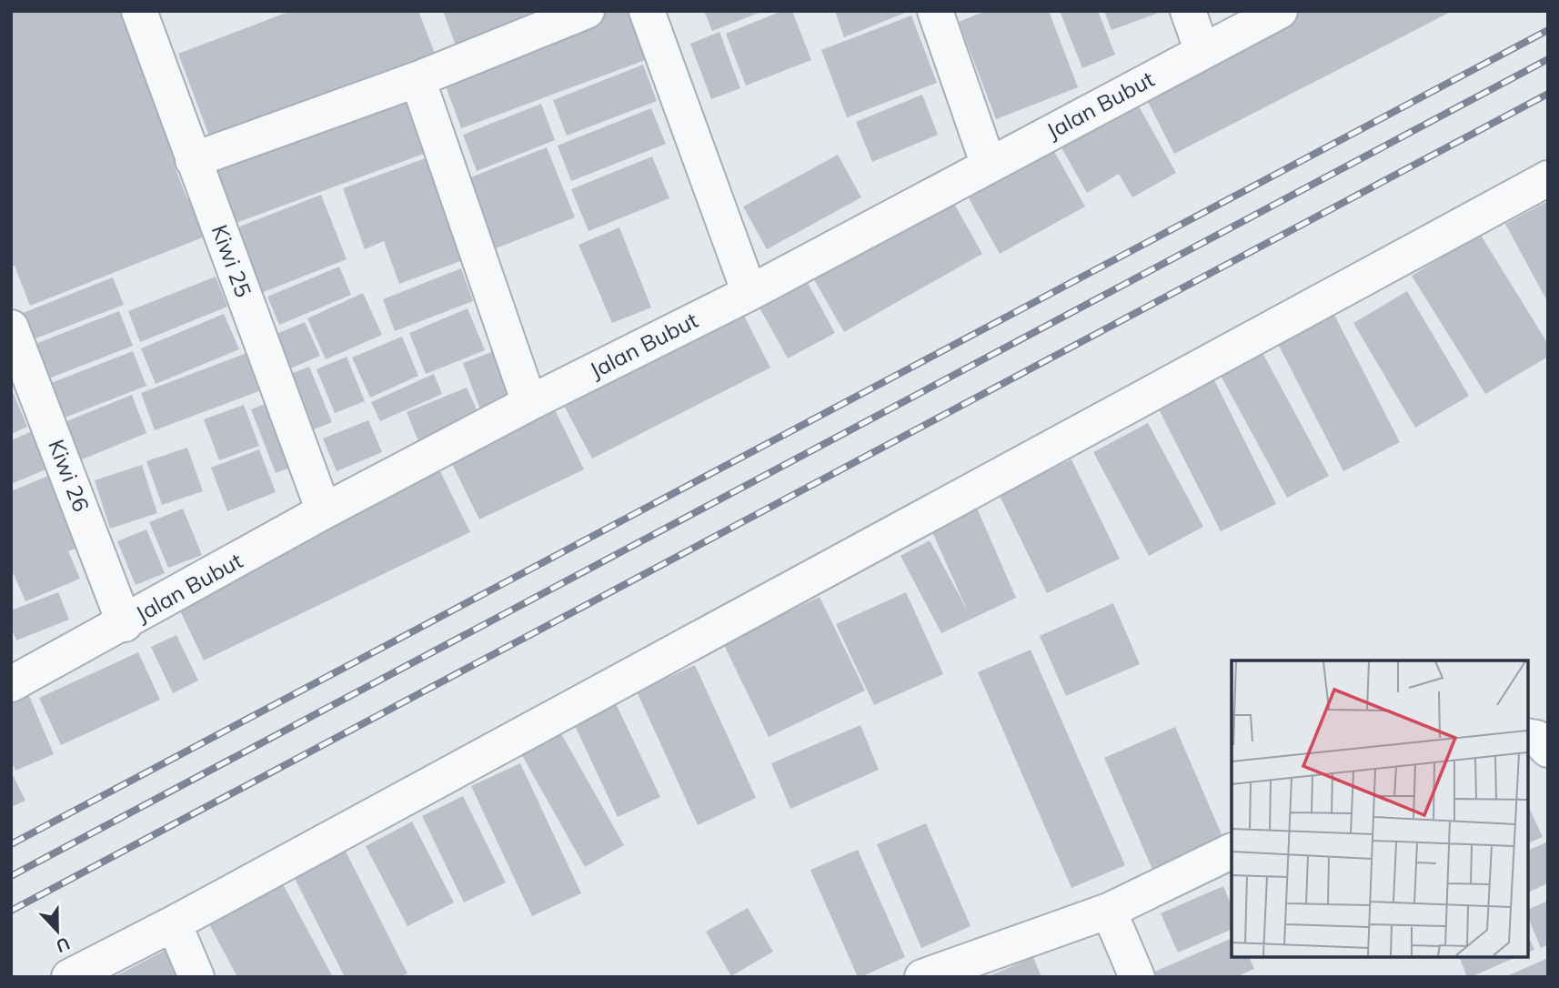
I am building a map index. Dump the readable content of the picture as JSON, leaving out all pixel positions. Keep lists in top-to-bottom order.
{
  "streets": {
    "street": ["Jalan Bubut", "Kiwi 25", "Kiwi 26"]
  },
  "crossings": [
    ["Jalan Bubut", "Kiwi 25"],
    ["Jalan Bubut", "Kiwi 26"]
  ],
  "north": "bottom"
}
